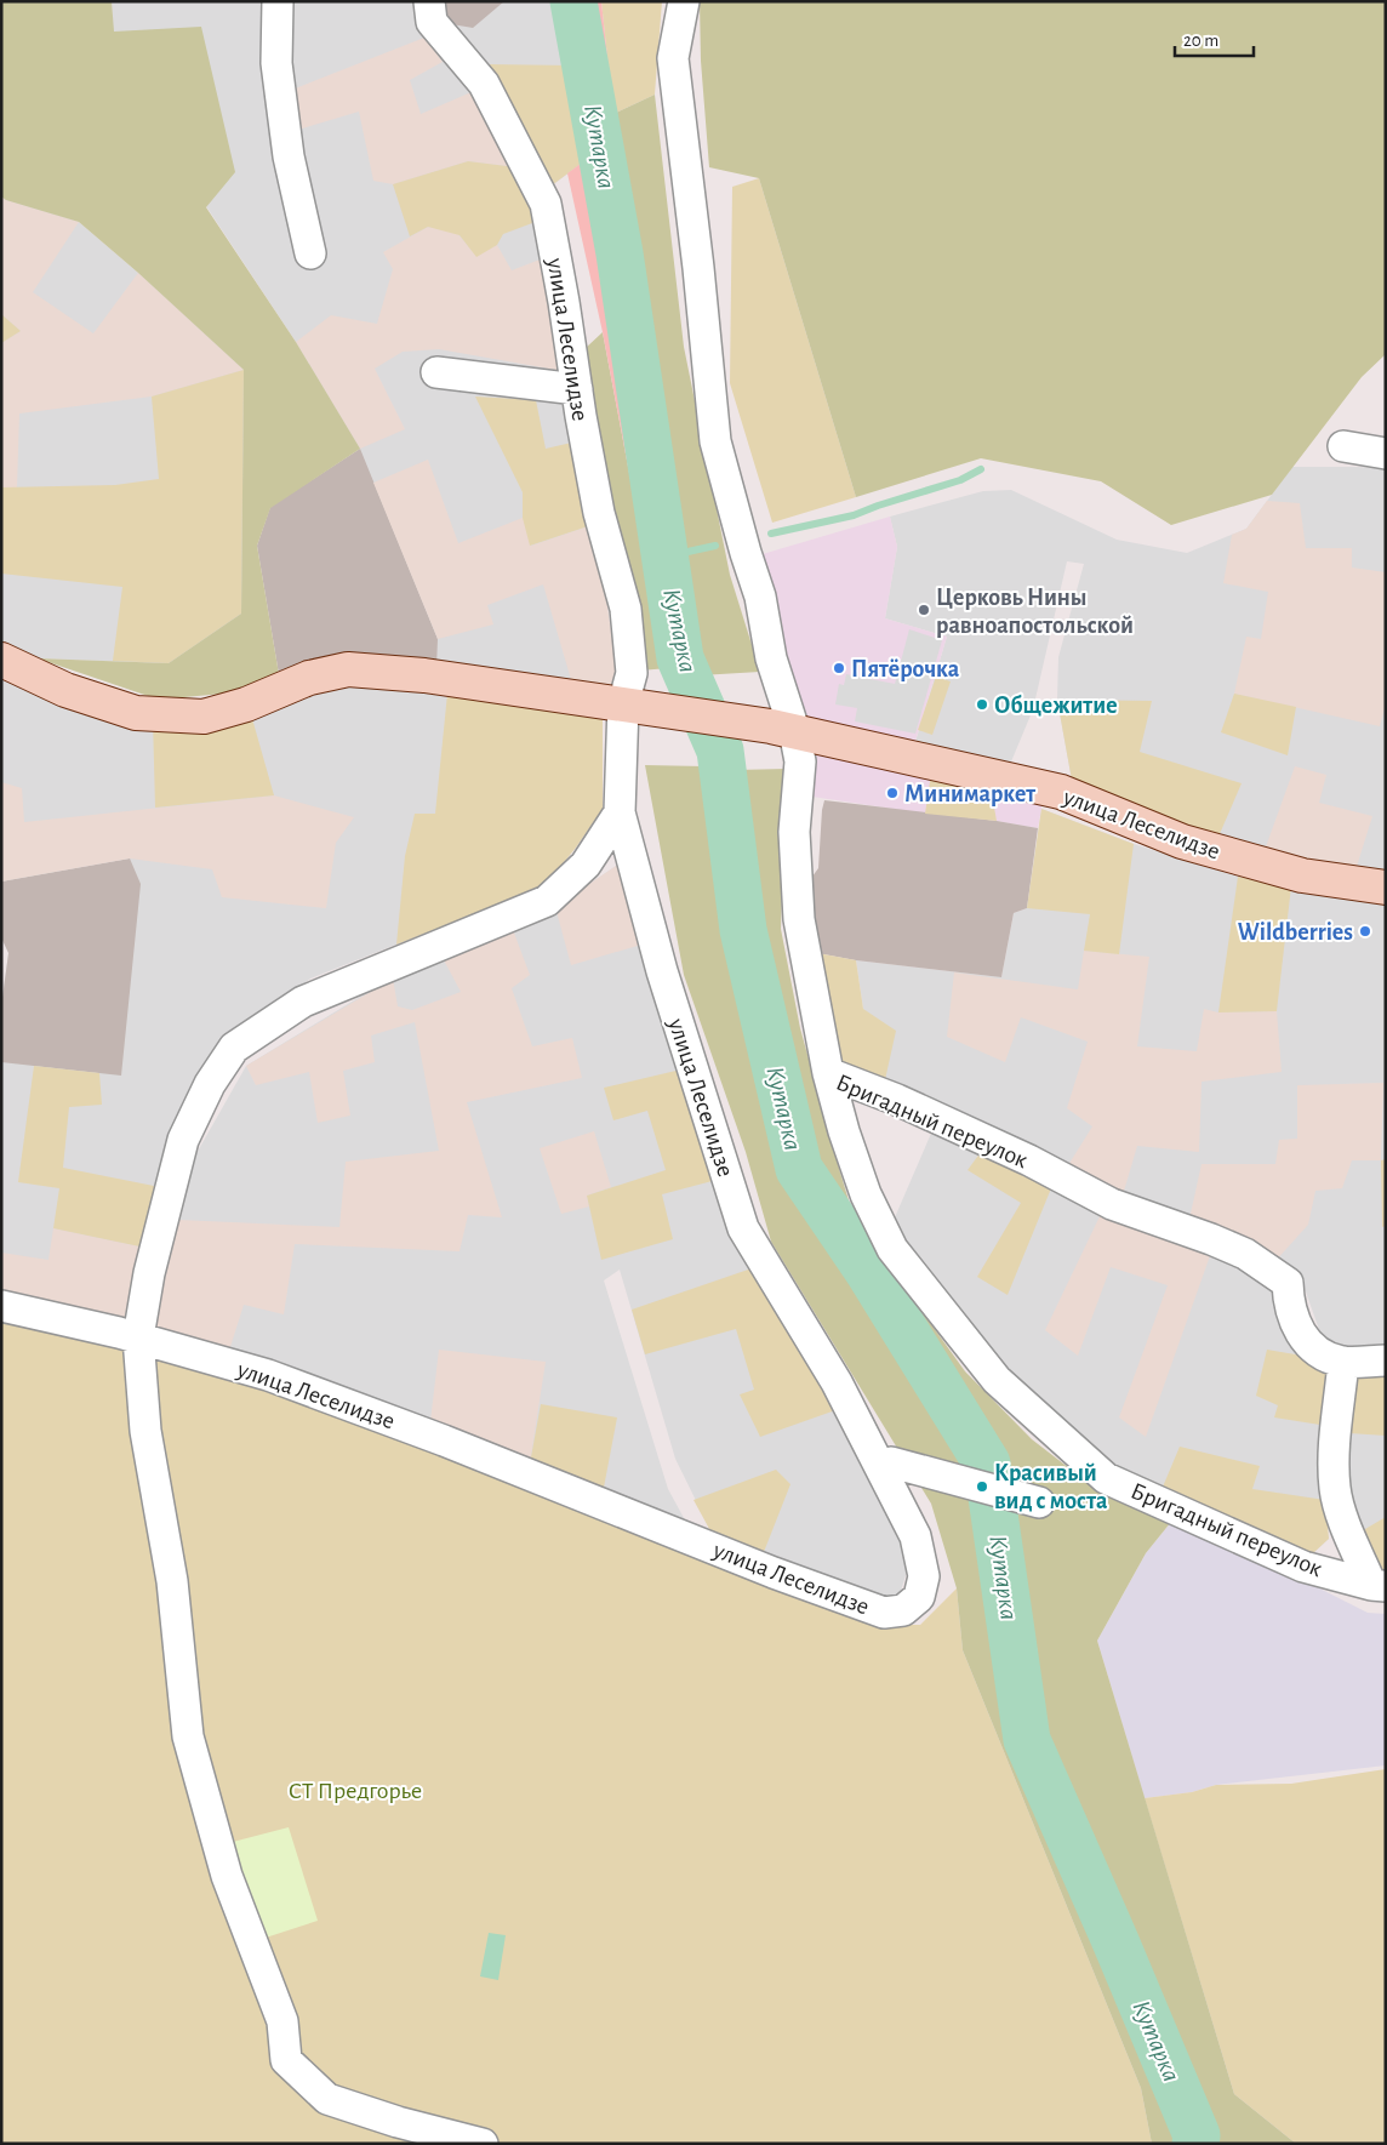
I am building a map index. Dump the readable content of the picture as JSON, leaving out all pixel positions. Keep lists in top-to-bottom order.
{
  "streets": {
    "street": ["улица Леселидзе", "Бригадный переулок"]
  },
  "water": ["Кутарка"],
  "parks": ["СТ Предгорье"],
  "places": [
    "Церковь Нины равноапостольской",
    "Пятёрочка",
    "Общежитие",
    "Минимаркет",
    "Wildberries",
    "Красивый вид с моста"
  ],
  "scale_bar": "20 m"
}
